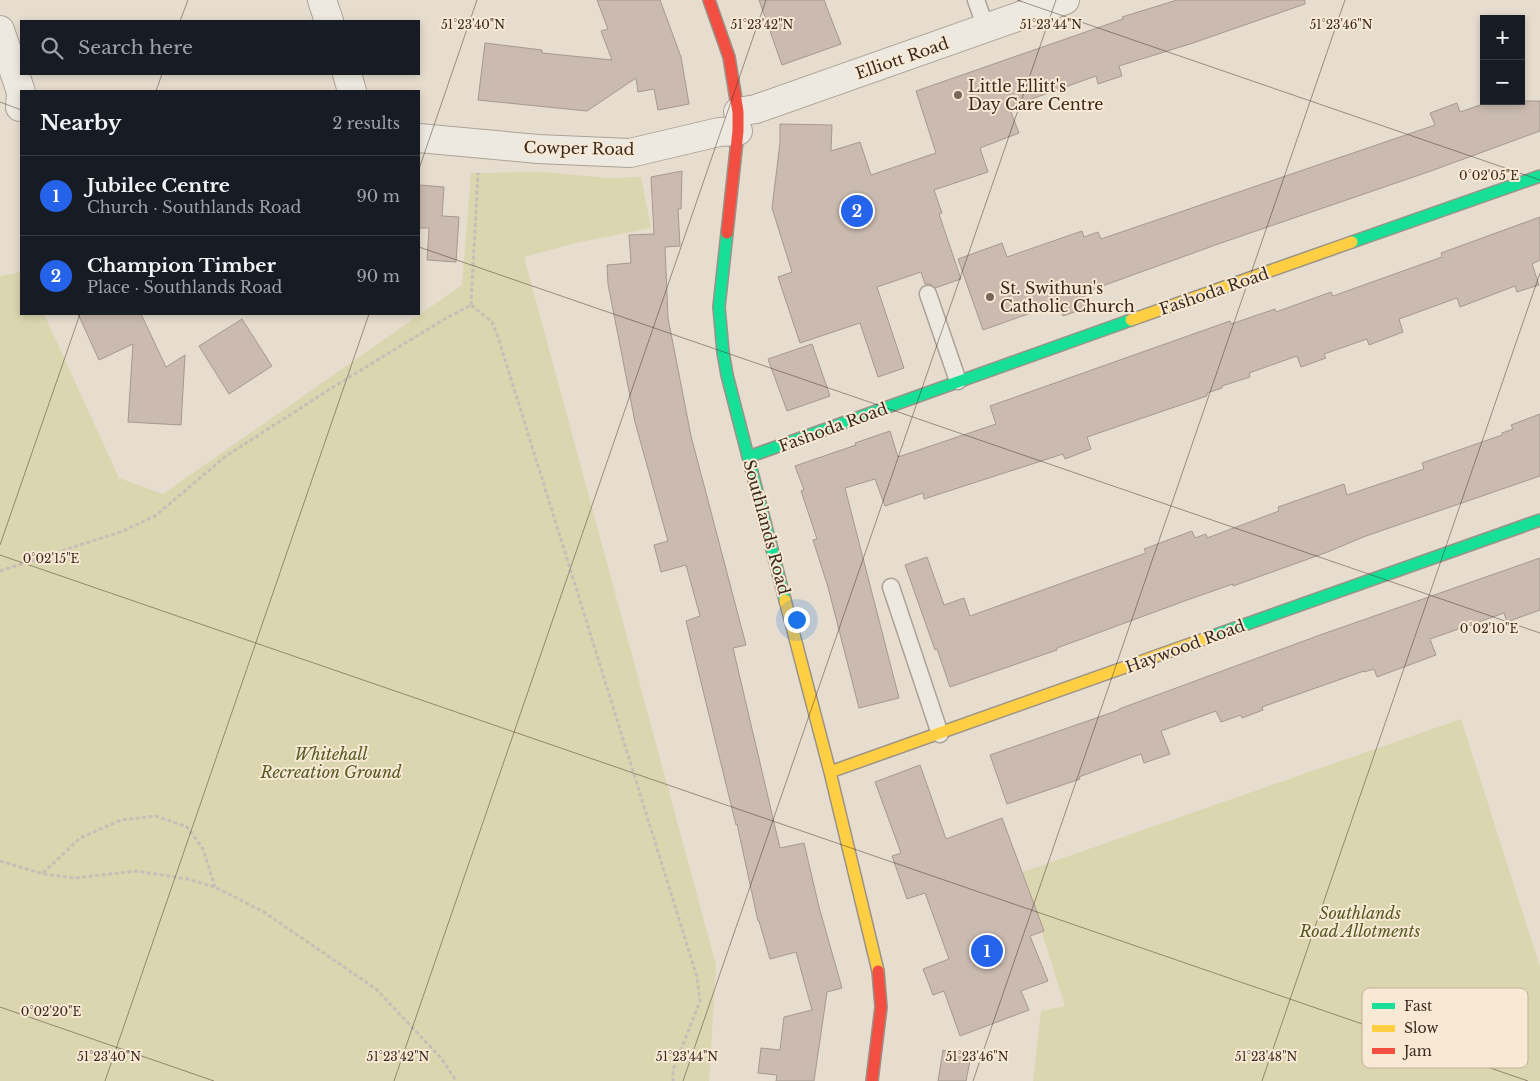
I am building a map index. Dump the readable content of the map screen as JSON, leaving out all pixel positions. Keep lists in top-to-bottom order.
{
  "streets": {
    "street": [
      "Elliott Road",
      "Cowper Road",
      "Fashoda Road",
      "Southlands Road",
      "Haywood Road"
    ]
  },
  "crossings": [
    ["Elliott Road", "Cowper Road"],
    ["Elliott Road", "Southlands Road"],
    ["Cowper Road", "Southlands Road"],
    ["Fashoda Road", "Southlands Road"],
    ["Southlands Road", "Haywood Road"]
  ],
  "parks": ["Whitehall Recreation Ground", "Southlands Road Allotments"],
  "places": ["Little Ellitt's Day Care Centre", "St. Swithun's Catholic Church"],
  "legend": ["Fast", "Slow", "Jam"],
  "page": {
    "map_buttons": ["+", "−"],
    "search": "Search here",
    "heading": ["Nearby", "2 results"],
    "list": [
      {
        "mark": "1",
        "name": "Jubilee Centre",
        "note": "Church · Southlands Road",
        "value": "90 m"
      },
      {
        "mark": "2",
        "name": "Champion Timber",
        "note": "Place · Southlands Road",
        "value": "90 m"
      }
    ],
    "pins": ["2", "1"]
  },
  "coordinates": [
    "51°23'40\"N",
    "51°23'42\"N",
    "51°23'44\"N",
    "51°23'46\"N",
    "0°02'05\"E",
    "0°02'15\"E",
    "0°02'10\"E",
    "0°02'20\"E",
    "51°23'48\"N"
  ]
}
